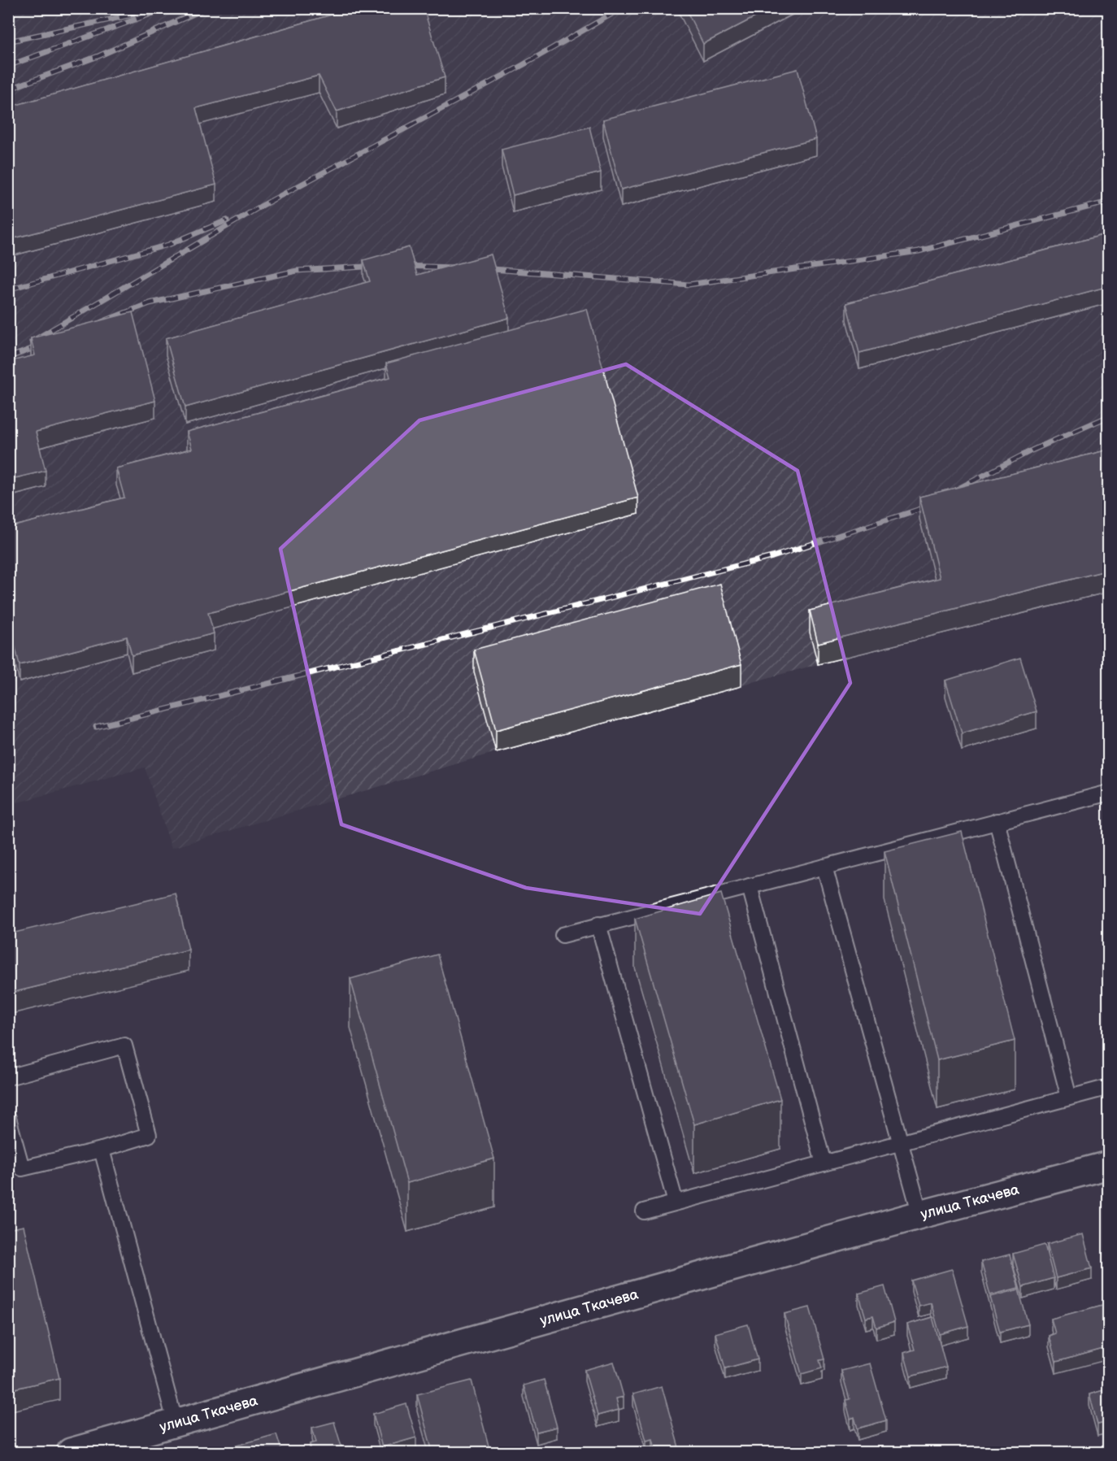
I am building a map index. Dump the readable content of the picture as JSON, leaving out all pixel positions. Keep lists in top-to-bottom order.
{
  "streets": {
    "street": ["улица Ткачева"]
  }
}
